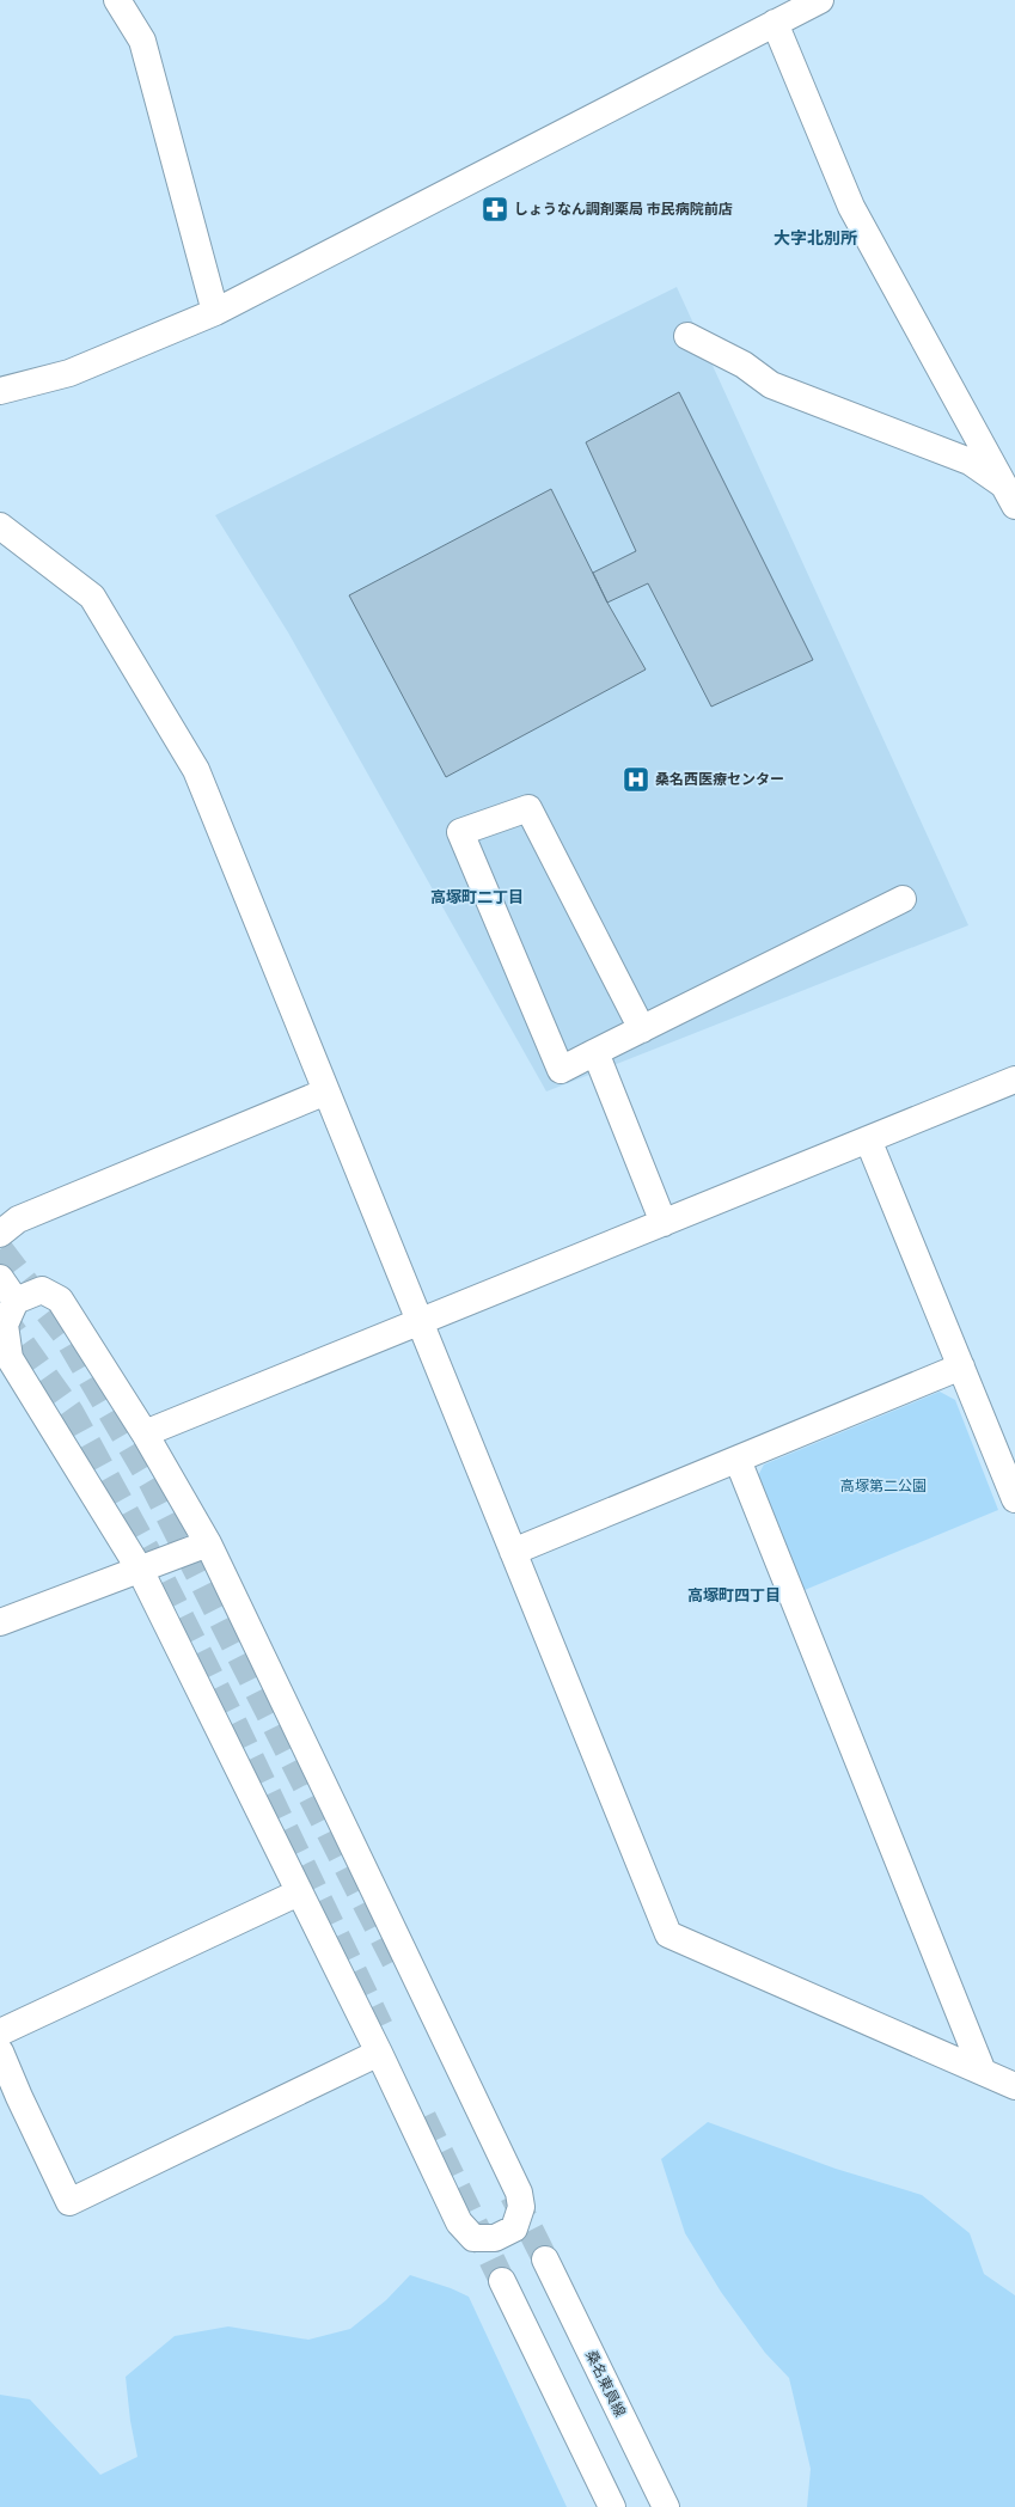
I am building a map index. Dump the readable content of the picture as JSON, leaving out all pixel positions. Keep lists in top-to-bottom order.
{
  "streets": {
    "street": ["桑名東員線"]
  },
  "districts": ["大字北別所", "高塚町二丁目", "高塚町四丁目"],
  "parks": ["高塚第二公園"],
  "places": {
    "pharmacy": ["しょうなん調剤薬局 市民病院前店"],
    "hospital": ["桑名西医療センター"]
  }
}
